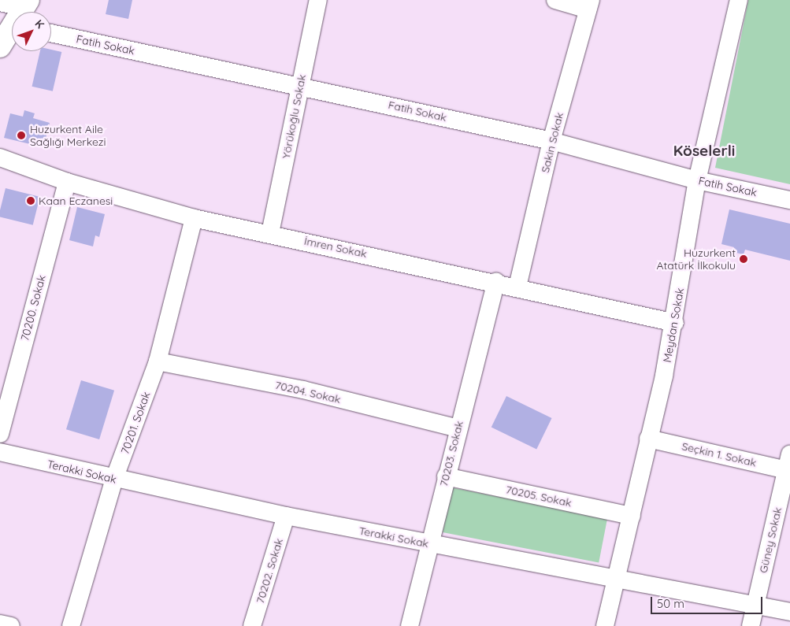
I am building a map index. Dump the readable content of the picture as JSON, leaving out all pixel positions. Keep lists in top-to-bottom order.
{
  "streets": {
    "street": [
      "Fatih Sokak",
      "Yörükoğlu Sokak",
      "Sakin Sokak",
      "İmren Sokak",
      "70200. Sokak",
      "Meydan Sokak",
      "70204. Sokak",
      "70201. Sokak",
      "70203. Sokak",
      "Seçkin 1. Sokak",
      "Terakki Sokak",
      "70205. Sokak",
      "Güney Sokak",
      "70202. Sokak"
    ]
  },
  "crossings": [
    ["Fatih Sokak", "Yörükoğlu Sokak"],
    ["Fatih Sokak", "Sakin Sokak"],
    ["Fatih Sokak", "Meydan Sokak"],
    ["Yörükoğlu Sokak", "İmren Sokak"],
    ["Sakin Sokak", "İmren Sokak"],
    ["İmren Sokak", "70200. Sokak"],
    ["İmren Sokak", "Meydan Sokak"],
    ["İmren Sokak", "70201. Sokak"],
    ["İmren Sokak", "70203. Sokak"],
    ["Meydan Sokak", "Seçkin 1. Sokak"],
    ["Meydan Sokak", "Terakki Sokak"],
    ["Meydan Sokak", "70205. Sokak"],
    ["70204. Sokak", "70201. Sokak"],
    ["70204. Sokak", "70203. Sokak"],
    ["70201. Sokak", "Terakki Sokak"],
    ["70203. Sokak", "Terakki Sokak"],
    ["70203. Sokak", "70205. Sokak"],
    ["Seçkin 1. Sokak", "Güney Sokak"],
    ["Terakki Sokak", "Güney Sokak"],
    ["Terakki Sokak", "70202. Sokak"]
  ],
  "districts": ["Köselerli"],
  "places": ["Huzurkent Aile Sağlığı Merkezi", "Kaan Eczanesi", "Huzurkent Atatürk İlkokulu"],
  "scale_bar": "50 m",
  "north": "top right"
}
